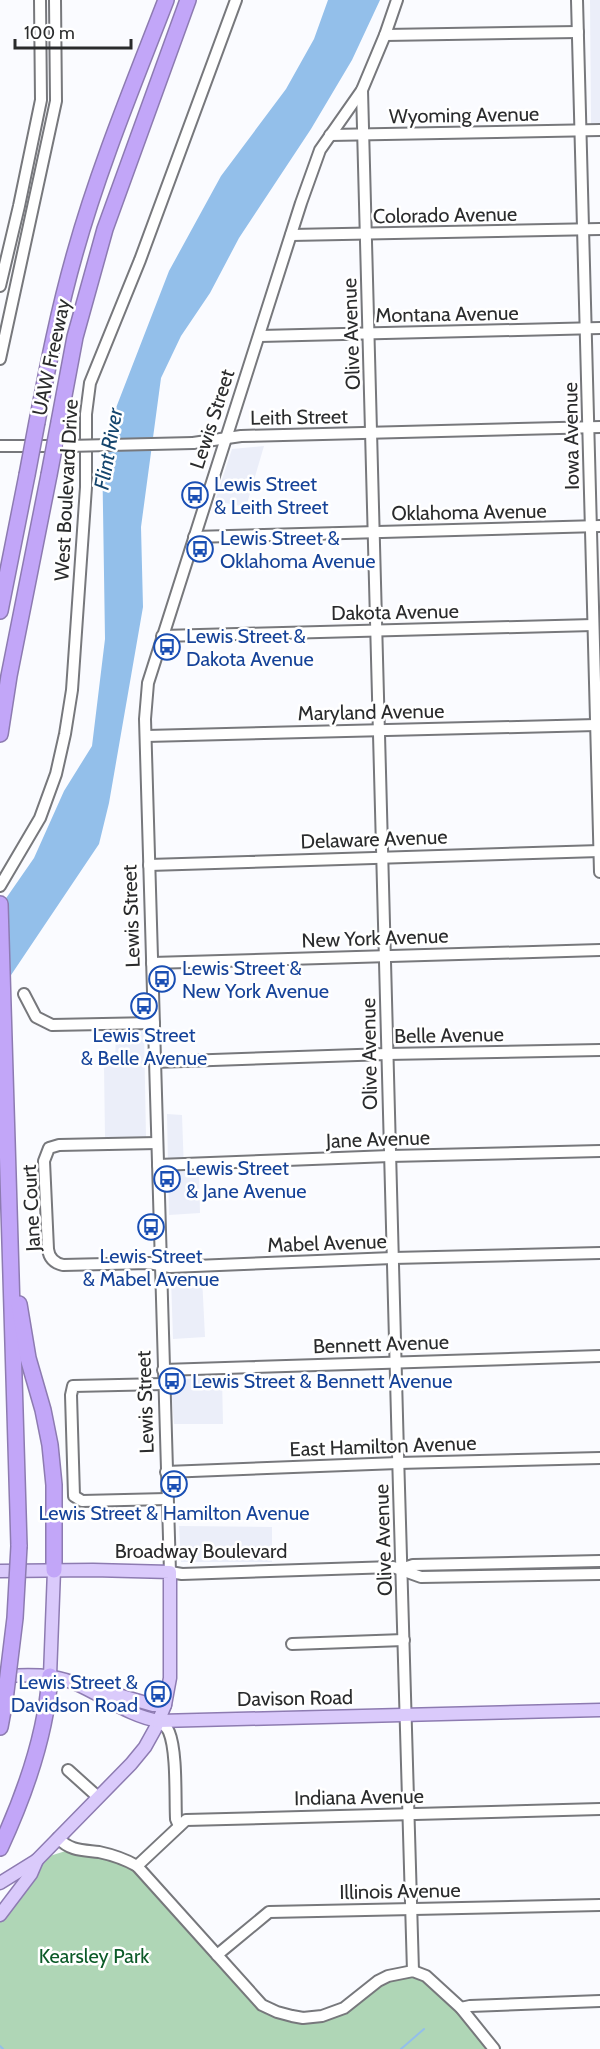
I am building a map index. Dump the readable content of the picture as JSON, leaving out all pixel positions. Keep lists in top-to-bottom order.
{
  "streets": {
    "highway": ["UAW Freeway"],
    "main road": ["Lewis Street", "Broadway Boulevard", "Davison Road"],
    "street": [
      "Wyoming Avenue",
      "Colorado Avenue",
      "Montana Avenue",
      "Olive Avenue",
      "Leith Street",
      "Iowa Avenue",
      "West Boulevard Drive",
      "Oklahoma Avenue",
      "Dakota Avenue",
      "Maryland Avenue",
      "Delaware Avenue",
      "New York Avenue",
      "Belle Avenue",
      "Jane Avenue",
      "Jane Court",
      "Mabel Avenue",
      "Bennett Avenue",
      "East Hamilton Avenue",
      "Indiana Avenue",
      "Illinois Avenue"
    ]
  },
  "crossings": [
    ["Wyoming Avenue", "Olive Avenue"],
    ["Wyoming Avenue", "Lewis Street"],
    ["Wyoming Avenue", "Iowa Avenue"],
    ["Colorado Avenue", "Olive Avenue"],
    ["Colorado Avenue", "Lewis Street"],
    ["Colorado Avenue", "Iowa Avenue"],
    ["Montana Avenue", "Olive Avenue"],
    ["Montana Avenue", "Lewis Street"],
    ["Montana Avenue", "Iowa Avenue"],
    ["Olive Avenue", "Leith Street"],
    ["Olive Avenue", "Lewis Street"],
    ["Olive Avenue", "Oklahoma Avenue"],
    ["Olive Avenue", "Dakota Avenue"],
    ["Olive Avenue", "Maryland Avenue"],
    ["Olive Avenue", "Delaware Avenue"],
    ["Olive Avenue", "New York Avenue"],
    ["Olive Avenue", "Belle Avenue"],
    ["Olive Avenue", "Jane Avenue"],
    ["Olive Avenue", "Mabel Avenue"],
    ["Olive Avenue", "Bennett Avenue"],
    ["Olive Avenue", "East Hamilton Avenue"],
    ["Olive Avenue", "Broadway Boulevard"],
    ["Olive Avenue", "Davison Road"],
    ["Olive Avenue", "Indiana Avenue"],
    ["Olive Avenue", "Illinois Avenue"],
    ["Leith Street", "Lewis Street"],
    ["Leith Street", "Iowa Avenue"],
    ["Lewis Street", "Oklahoma Avenue"],
    ["Lewis Street", "Dakota Avenue"],
    ["Lewis Street", "Maryland Avenue"],
    ["Lewis Street", "Delaware Avenue"],
    ["Lewis Street", "New York Avenue"],
    ["Lewis Street", "Belle Avenue"],
    ["Lewis Street", "Jane Avenue"],
    ["Lewis Street", "Jane Court"],
    ["Lewis Street", "Mabel Avenue"],
    ["Lewis Street", "Bennett Avenue"],
    ["Lewis Street", "East Hamilton Avenue"],
    ["Lewis Street", "Broadway Boulevard"],
    ["Lewis Street", "Davison Road"],
    ["Iowa Avenue", "Oklahoma Avenue"],
    ["Iowa Avenue", "Dakota Avenue"],
    ["Iowa Avenue", "Maryland Avenue"],
    ["Iowa Avenue", "Delaware Avenue"],
    ["Jane Court", "Mabel Avenue"]
  ],
  "water": ["Flint River"],
  "parks": ["Kearsley Park"],
  "places": {
    "bus stop": [
      "Lewis Street & Leith Street",
      "Lewis Street & Oklahoma Avenue",
      "Lewis Street & Dakota Avenue",
      "Lewis Street & New York Avenue",
      "Lewis Street & Belle Avenue",
      "Lewis Street & Jane Avenue",
      "Lewis Street & Mabel Avenue",
      "Lewis Street & Bennett Avenue",
      "Lewis Street & Hamilton Avenue",
      "Lewis Street & Davidson Road"
    ]
  },
  "scale_bar": "100 m"
}
